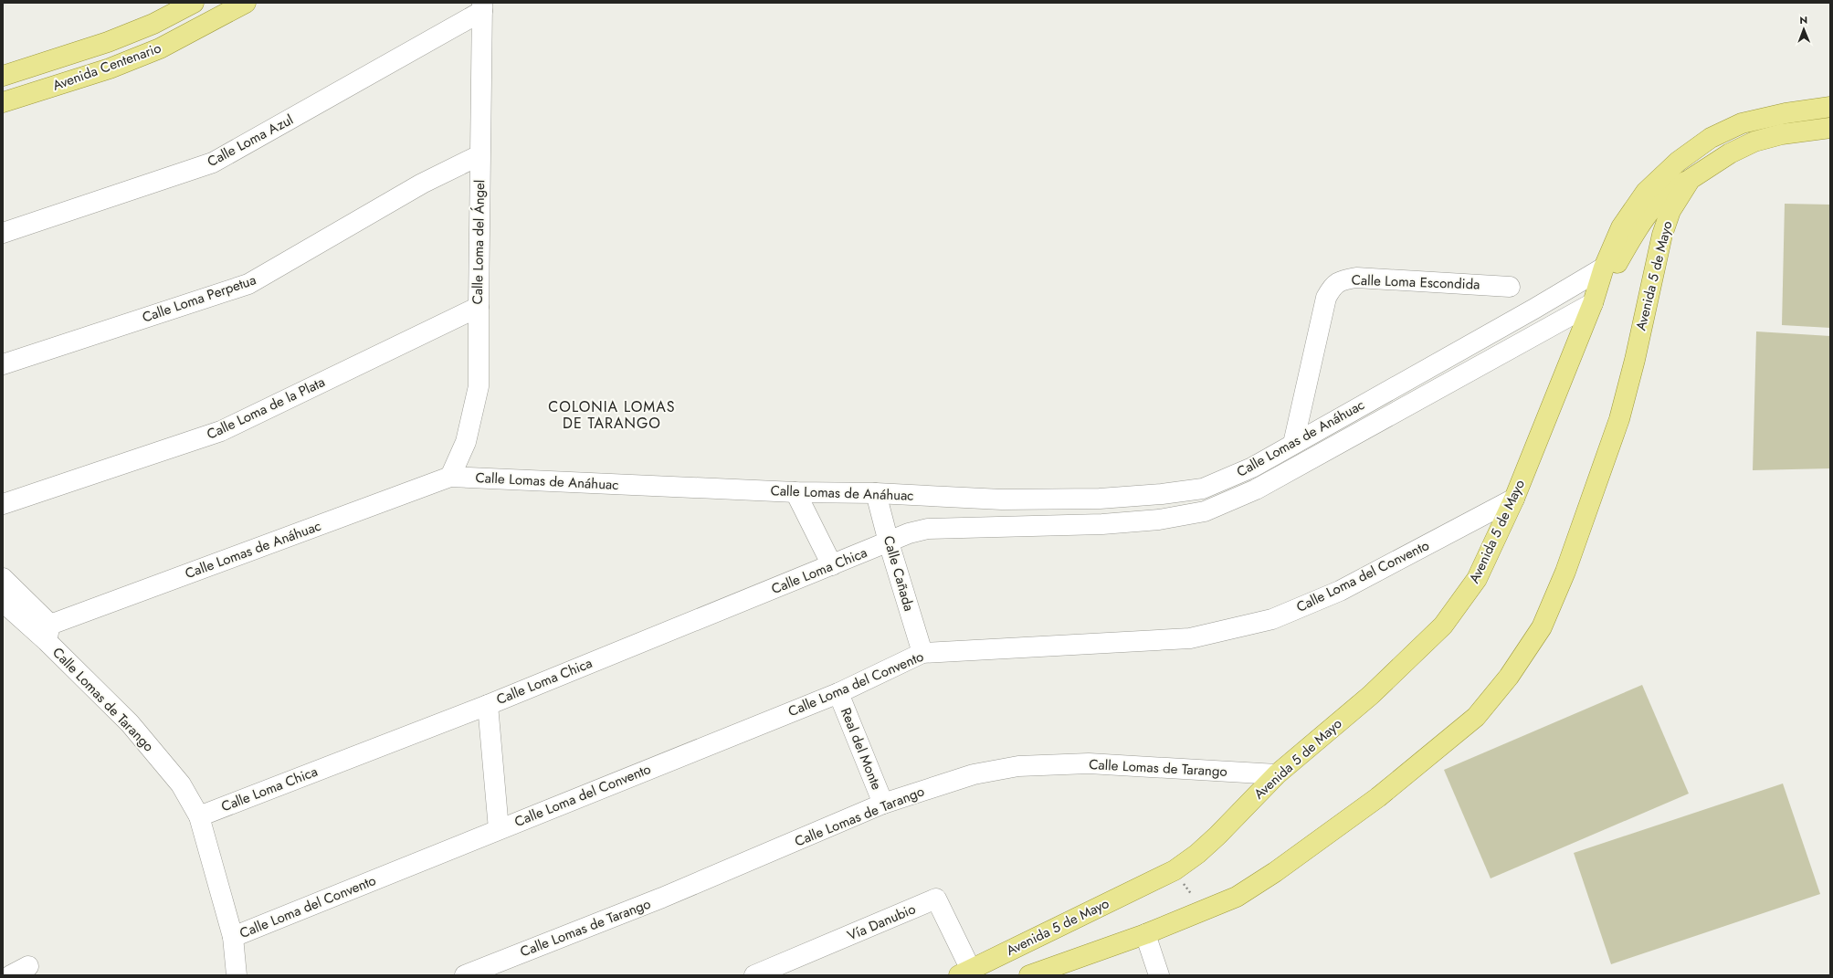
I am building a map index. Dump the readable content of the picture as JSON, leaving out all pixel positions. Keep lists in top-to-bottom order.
{
  "streets": {
    "main road": ["Avenida Centenario", "Avenida 5 de Mayo"],
    "street": [
      "Calle Loma Azul",
      "Calle Loma del Ángel",
      "Calle Loma Escondida",
      "Calle Loma Perpetua",
      "Calle Loma de la Plata",
      "Calle Lomas de Anáhuac",
      "Calle Loma Chica",
      "Calle Cañada",
      "Calle Loma del Convento",
      "Calle Lomas de Tarango",
      "Real del Monte",
      "Vía Danubio"
    ]
  },
  "crossings": [
    ["Calle Loma Azul", "Calle Loma del Ángel"],
    ["Calle Loma del Ángel", "Calle Loma Perpetua"],
    ["Calle Loma del Ángel", "Calle Loma de la Plata"],
    ["Calle Loma del Ángel", "Calle Lomas de Anáhuac"],
    ["Avenida 5 de Mayo", "Calle Lomas de Anáhuac"],
    ["Avenida 5 de Mayo", "Calle Loma del Convento"],
    ["Avenida 5 de Mayo", "Calle Lomas de Tarango"],
    ["Avenida 5 de Mayo", "Vía Danubio"],
    ["Calle Loma Escondida", "Calle Lomas de Anáhuac"],
    ["Calle Lomas de Anáhuac", "Calle Loma Chica"],
    ["Calle Lomas de Anáhuac", "Calle Cañada"],
    ["Calle Lomas de Anáhuac", "Calle Lomas de Tarango"],
    ["Calle Loma Chica", "Calle Cañada"],
    ["Calle Loma Chica", "Calle Lomas de Tarango"],
    ["Calle Cañada", "Calle Loma del Convento"],
    ["Calle Loma del Convento", "Calle Lomas de Tarango"],
    ["Calle Loma del Convento", "Real del Monte"],
    ["Calle Lomas de Tarango", "Real del Monte"]
  ],
  "districts": ["COLONIA LOMAS DE TARANGO"],
  "north": "top"
}
